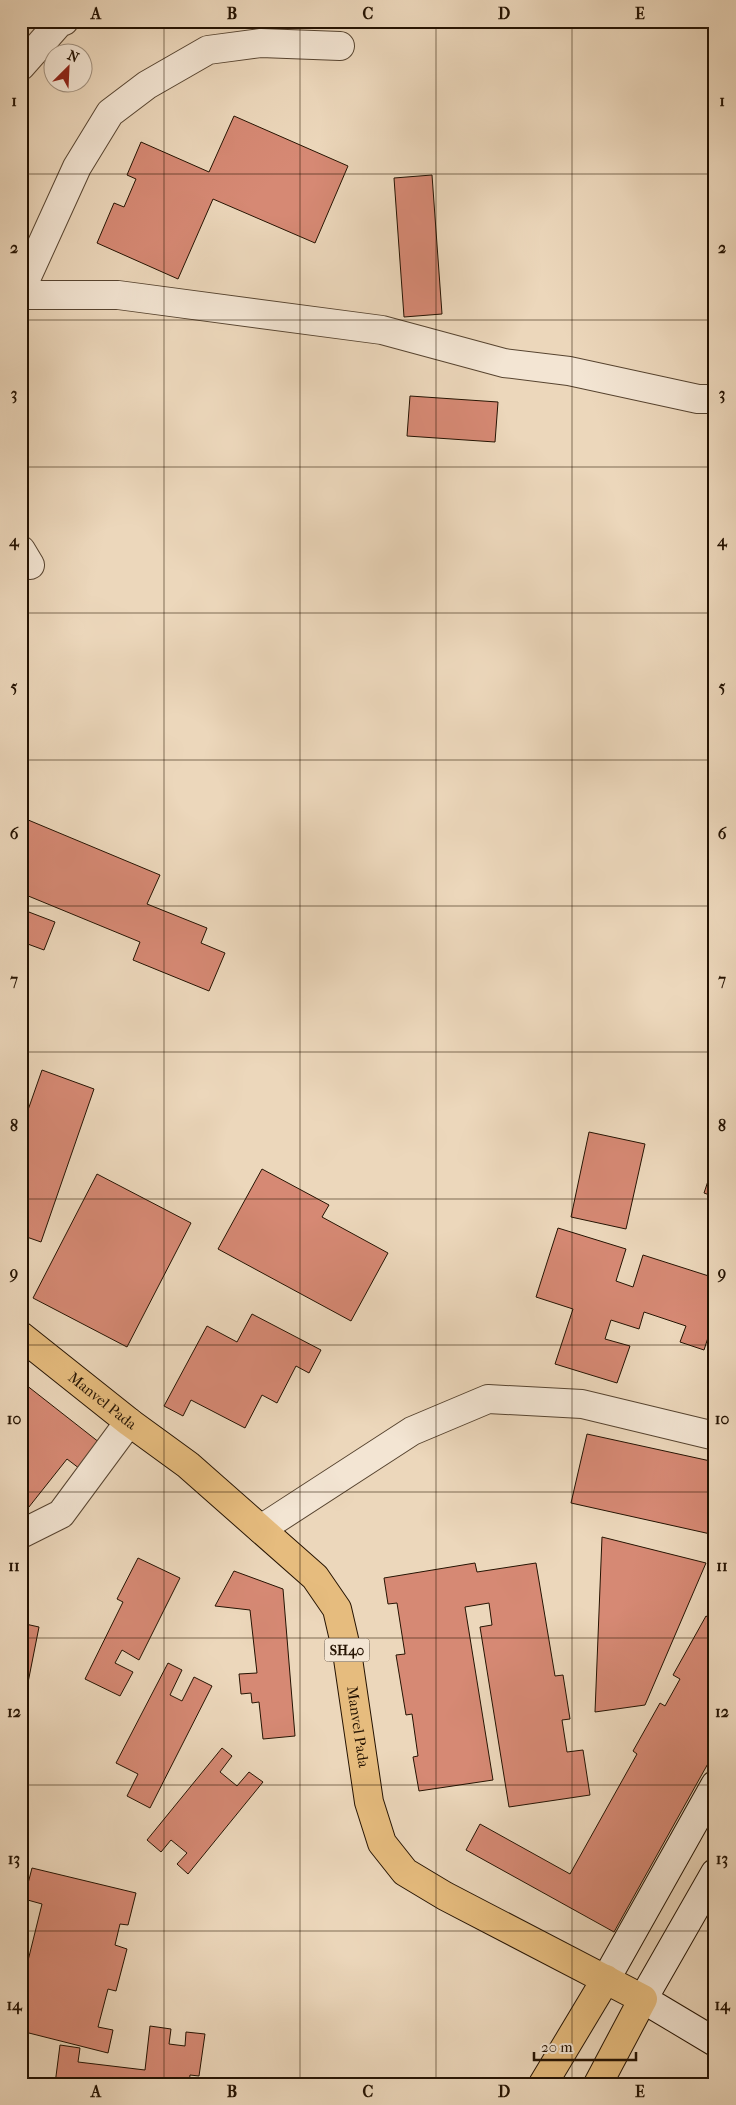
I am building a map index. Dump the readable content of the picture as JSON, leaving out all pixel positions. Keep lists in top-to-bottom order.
{
  "streets": {
    "main road": ["Manvel Pada", "SH40"]
  },
  "scale_bar": "20 m",
  "north": "top right",
  "grid": {
    "columns": [
      "A",
      "B",
      "C",
      "D",
      "E"
    ],
    "rows": [
      "1",
      "2",
      "3",
      "4",
      "5",
      "6",
      "7",
      "8",
      "9",
      "10",
      "11",
      "12",
      "13",
      "14"
    ]
  }
}
